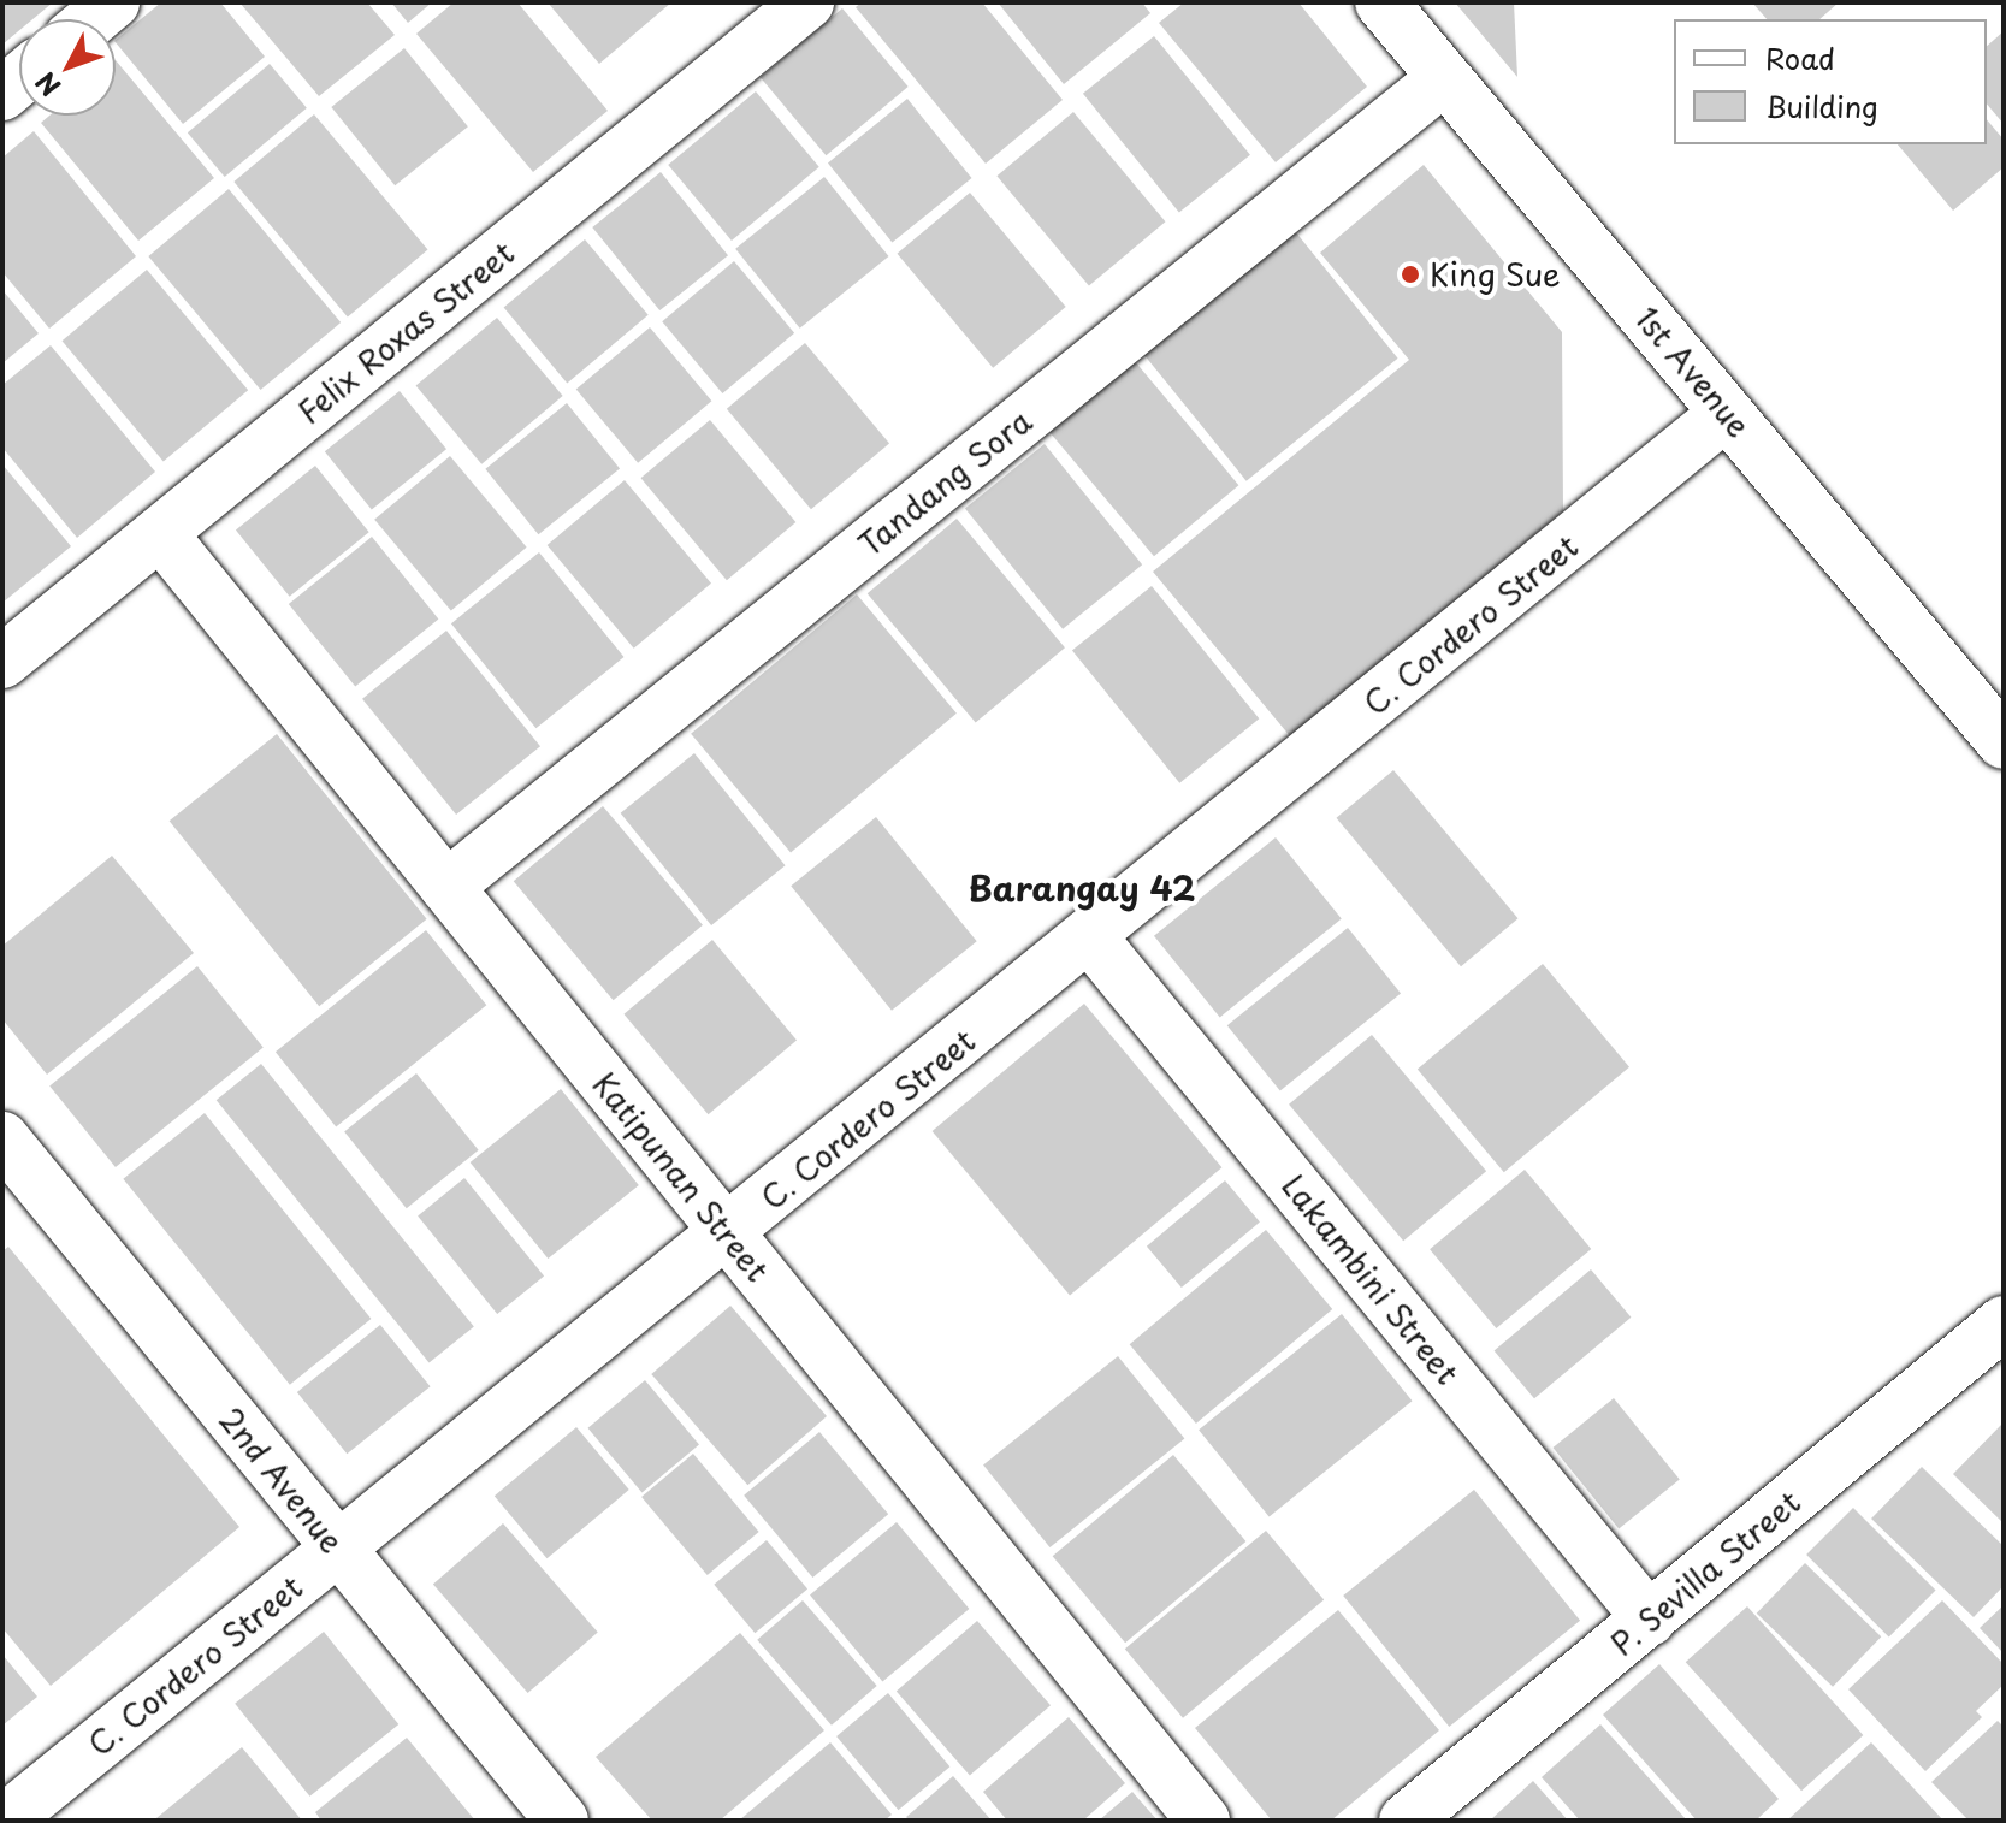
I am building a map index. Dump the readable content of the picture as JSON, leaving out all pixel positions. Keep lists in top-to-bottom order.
{
  "streets": {
    "street": [
      "Felix Roxas Street",
      "1st Avenue",
      "Tandang Sora",
      "C. Cordero Street",
      "Katipunan Street",
      "Lakambini Street",
      "2nd Avenue",
      "P. Sevilla Street"
    ]
  },
  "crossings": [
    ["Felix Roxas Street", "Katipunan Street"],
    ["1st Avenue", "Tandang Sora"],
    ["1st Avenue", "C. Cordero Street"],
    ["Tandang Sora", "Katipunan Street"],
    ["C. Cordero Street", "Katipunan Street"],
    ["C. Cordero Street", "Lakambini Street"],
    ["C. Cordero Street", "2nd Avenue"],
    ["Lakambini Street", "P. Sevilla Street"]
  ],
  "districts": ["Barangay 42"],
  "places": ["King Sue"],
  "legend": ["Road", "Building"],
  "north": "bottom left"
}
